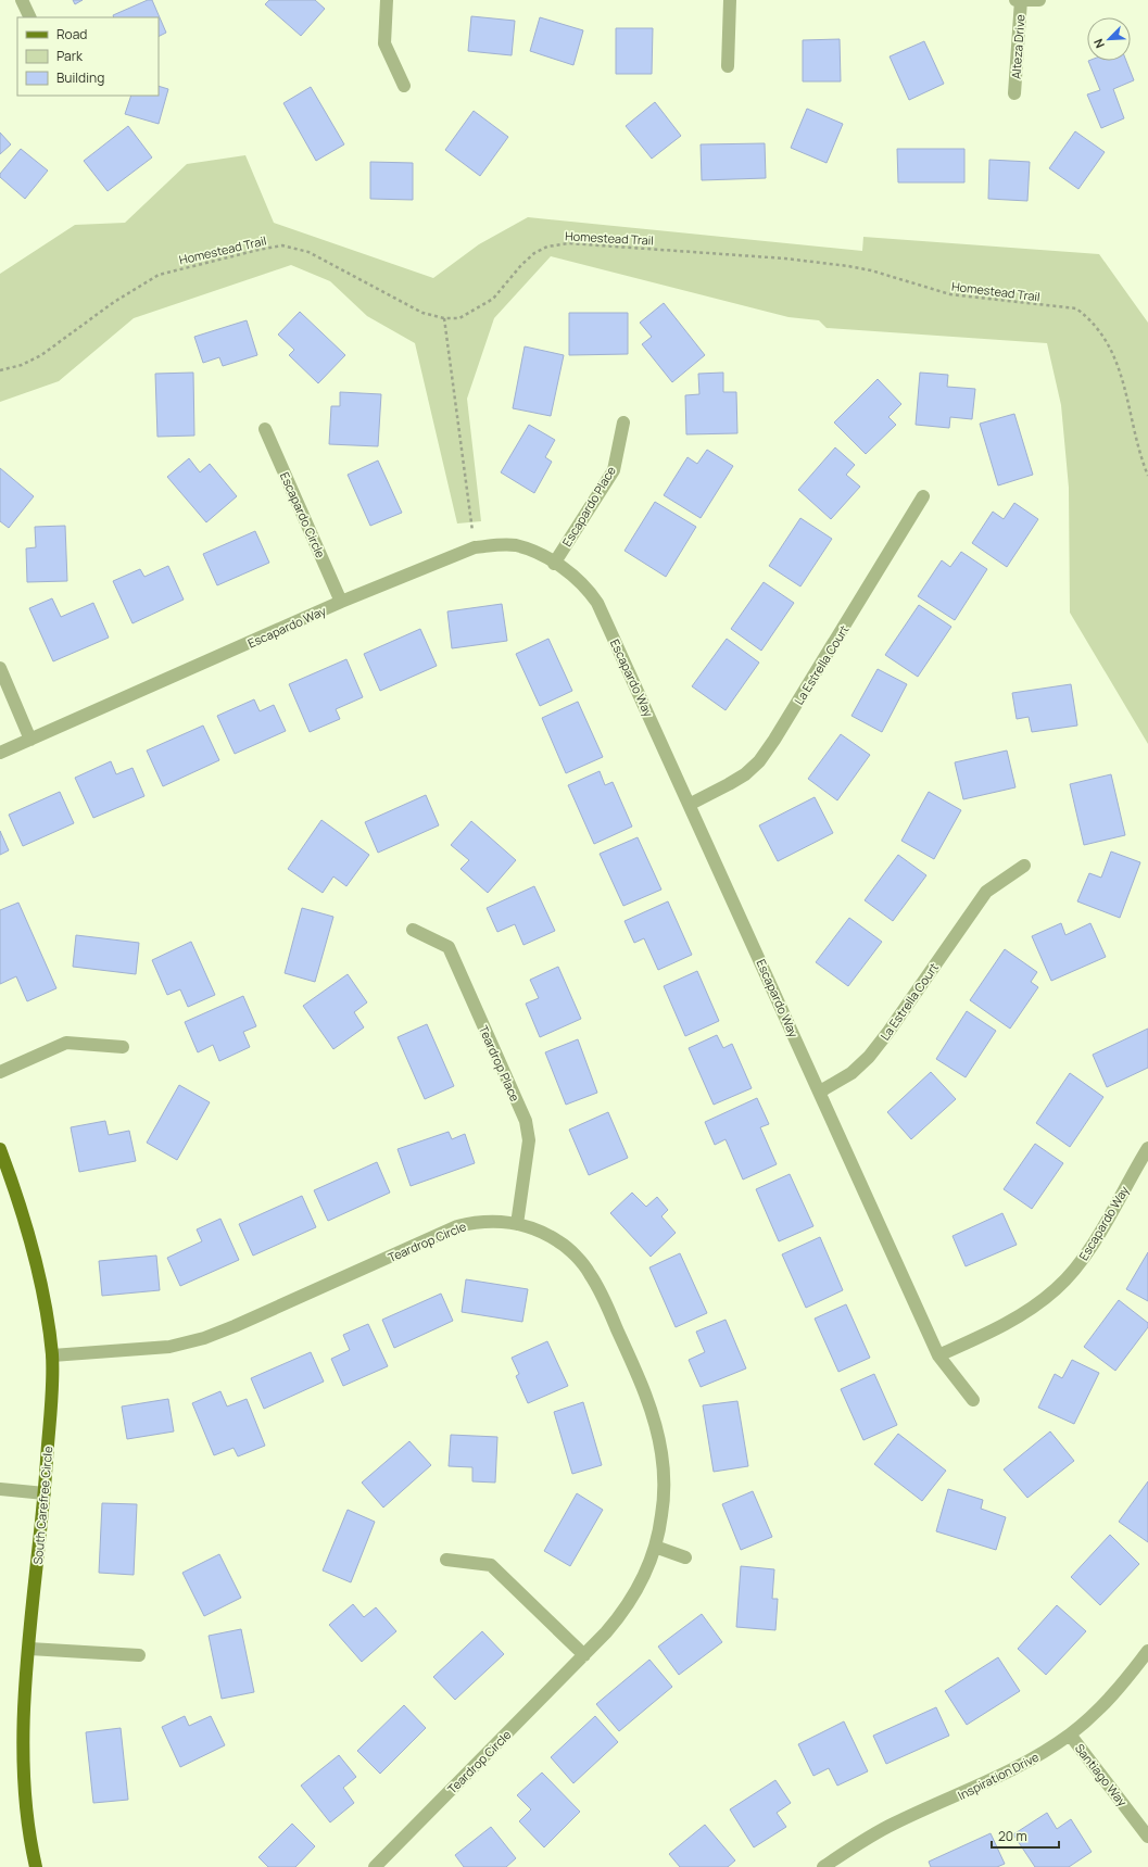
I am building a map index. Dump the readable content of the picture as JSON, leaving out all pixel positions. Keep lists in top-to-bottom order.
{
  "streets": {
    "main road": ["South Carefree Circle"],
    "street": [
      "Alteza Drive",
      "Escapardo Place",
      "Escapardo Circle",
      "Escapardo Way",
      "La Estrella Court",
      "Teardrop Place",
      "Teardrop Circle",
      "Santiago Way",
      "Inspiration Drive"
    ],
    "path": ["Homestead Trail"]
  },
  "crossings": [
    ["Escapardo Place", "Escapardo Way"],
    ["Escapardo Circle", "Escapardo Way"],
    ["Escapardo Way", "La Estrella Court"],
    ["Teardrop Place", "Teardrop Circle"],
    ["Teardrop Circle", "South Carefree Circle"],
    ["Santiago Way", "Inspiration Drive"]
  ],
  "legend": ["Road", "Park", "Building"],
  "scale_bar": "20 m",
  "north": "bottom left"
}
